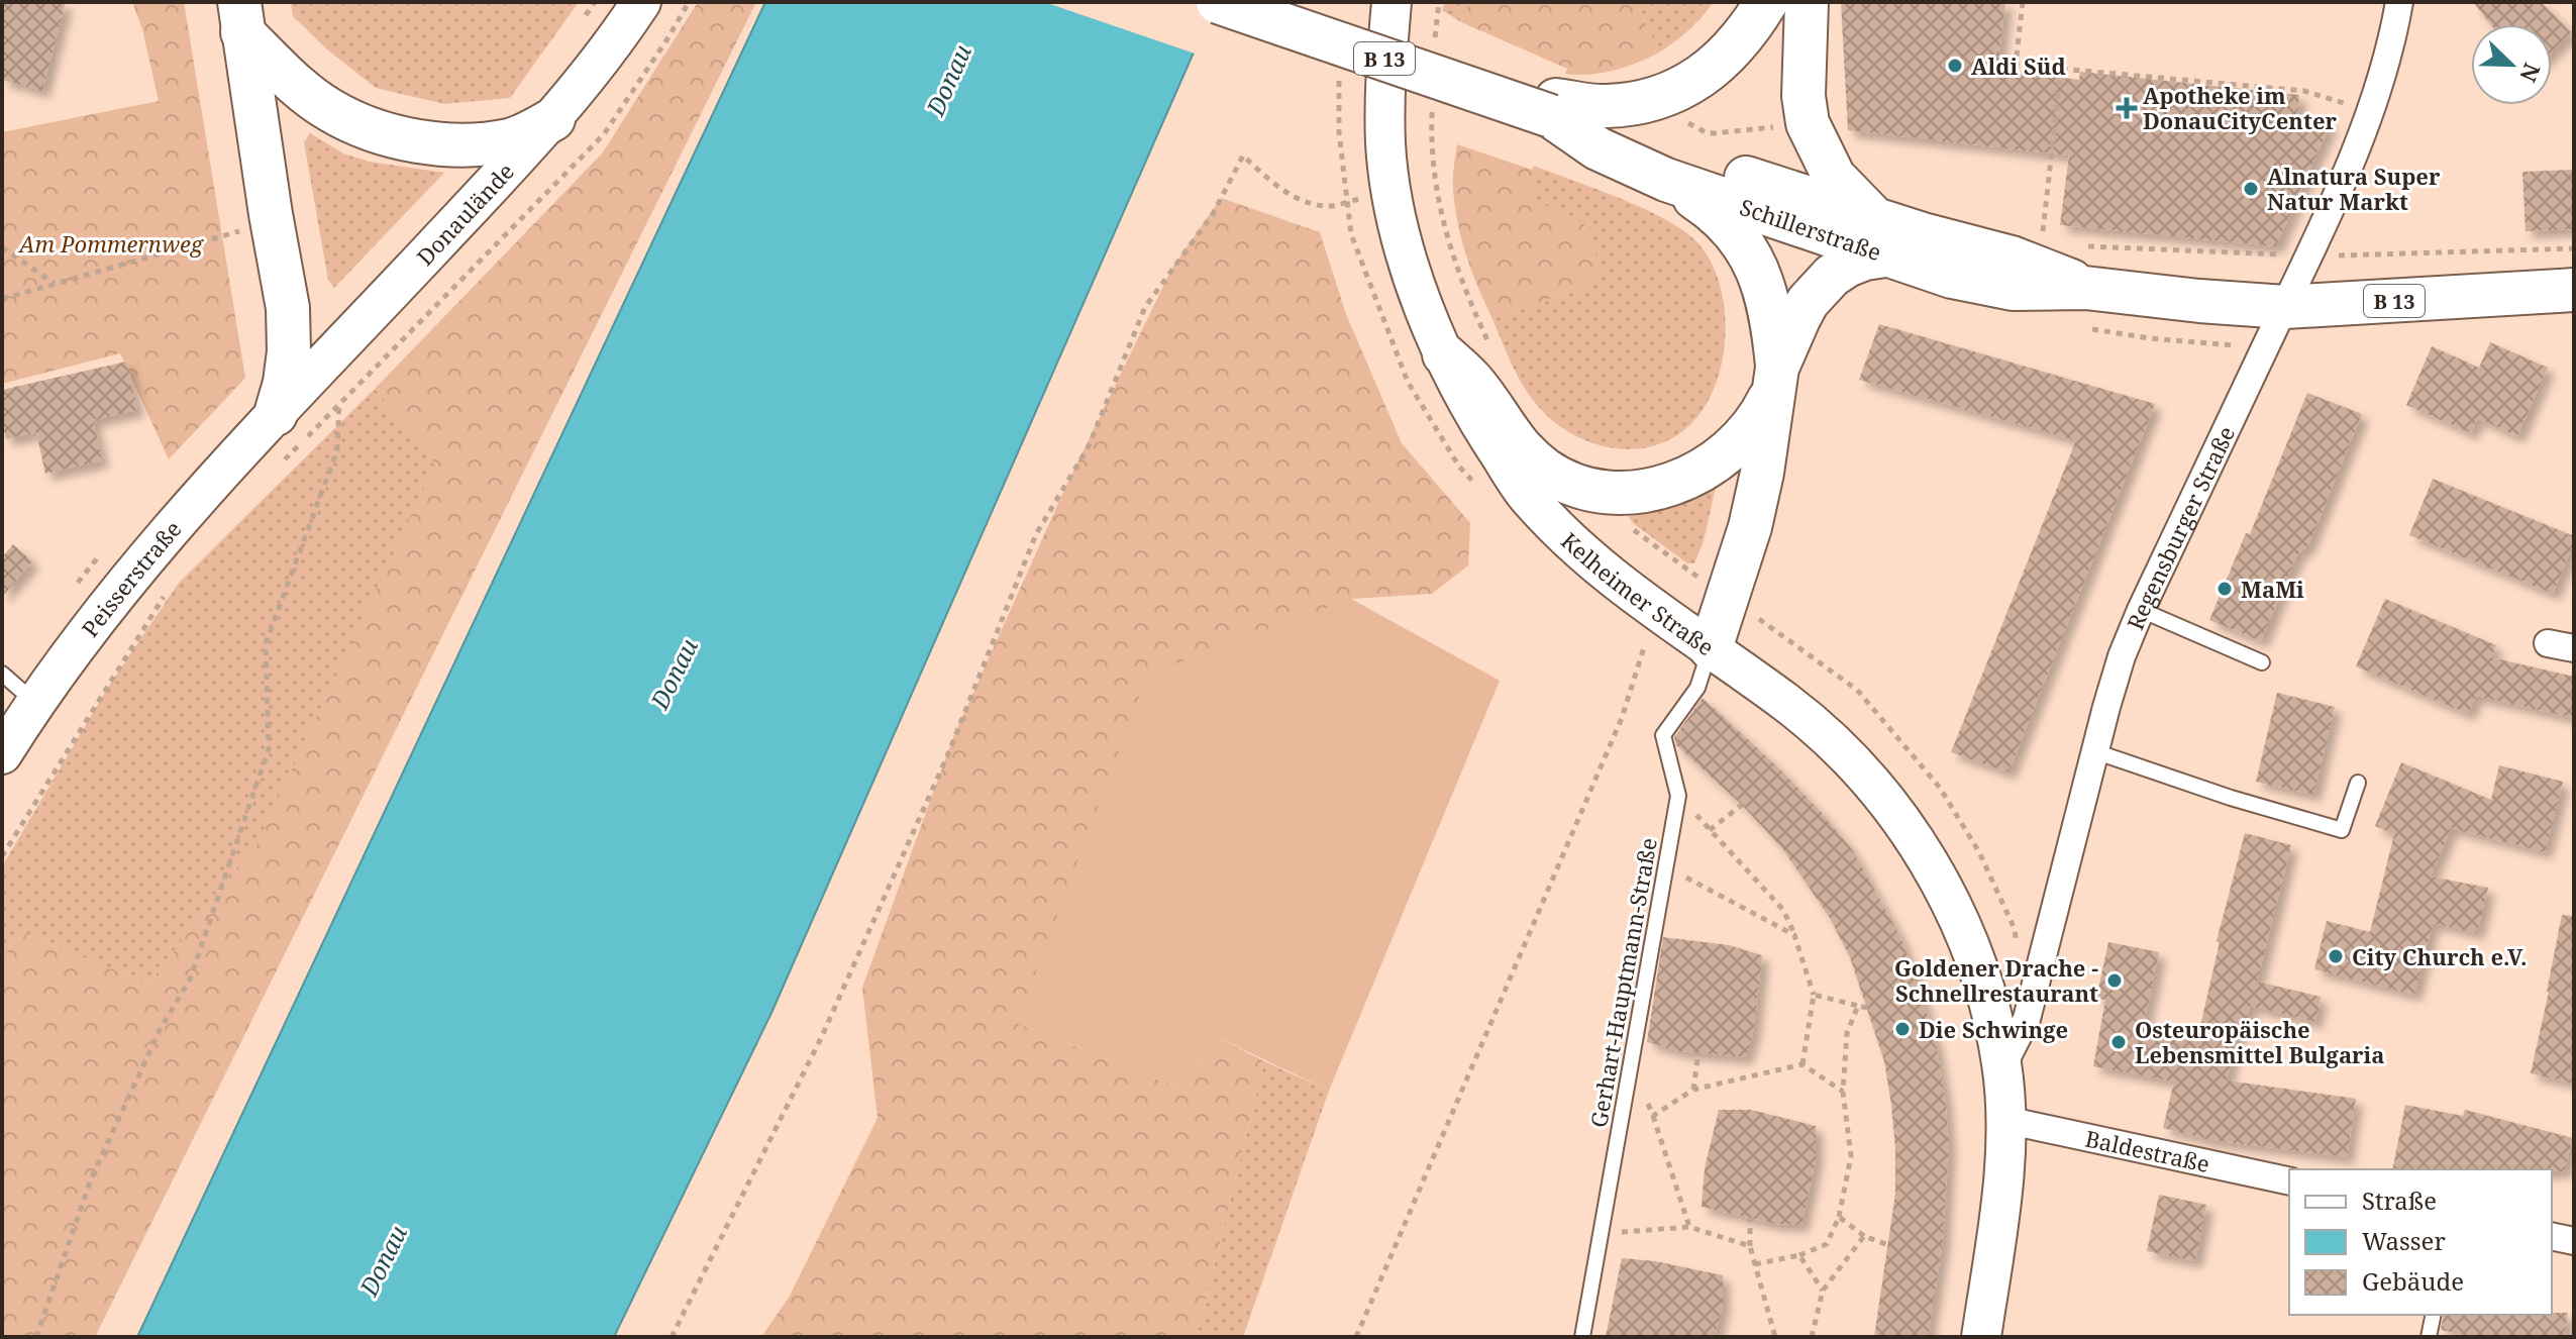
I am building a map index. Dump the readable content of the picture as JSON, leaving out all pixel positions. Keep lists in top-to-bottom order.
{
  "streets": {
    "main road": ["B 13", "Schillerstraße"],
    "street": [
      "Donaulände",
      "Regensburger Straße",
      "Peisserstraße",
      "Kelheimer Straße",
      "Baldestraße"
    ],
    "lane": ["Gerhart-Hauptmann-Straße"]
  },
  "crossings": [
    ["B 13", "Schillerstraße"],
    ["Donaulände", "Peisserstraße"],
    ["Schillerstraße", "Regensburger Straße"],
    ["Regensburger Straße", "Kelheimer Straße"],
    ["Kelheimer Straße", "Gerhart-Hauptmann-Straße"],
    ["Kelheimer Straße", "Baldestraße"]
  ],
  "water": ["Donau"],
  "parks": ["Am Pommernweg"],
  "places": {
    "other": [
      "Aldi Süd",
      "Alnatura Super Natur Markt",
      "MaMi",
      "City Church e.V.",
      "Goldener Drache - Schnellrestaurant",
      "Die Schwinge",
      "Osteuropäische Lebensmittel Bulgaria"
    ],
    "health": ["Apotheke im DonauCityCenter"]
  },
  "legend": ["Straße", "Wasser", "Gebäude"],
  "north": "bottom right"
}
